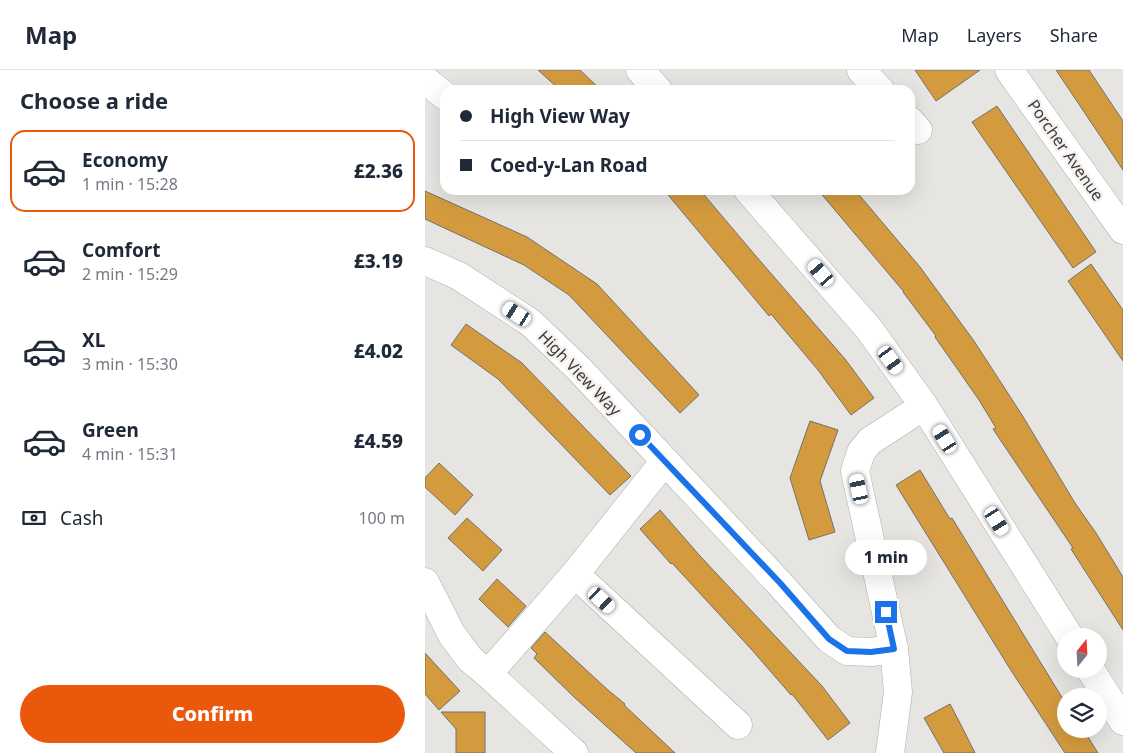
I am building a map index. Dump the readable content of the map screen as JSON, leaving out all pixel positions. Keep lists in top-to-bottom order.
{
  "streets": {
    "street": ["Porcher Avenue", "High View Way"]
  },
  "north": "top",
  "page": {
    "header": "Map",
    "nav": ["Map", "Layers", "Share"],
    "heading": "Choose a ride",
    "banner": ["High View Way", "Coed-y-Lan Road"],
    "list": [
      {
        "name": "Economy",
        "note": "1 min · 15:28",
        "value": "£2.36"
      },
      {
        "name": "Comfort",
        "note": "2 min · 15:29",
        "value": "£3.19"
      },
      {
        "name": "XL",
        "note": "3 min · 15:30",
        "value": "£4.02"
      },
      {
        "name": "Green",
        "note": "4 min · 15:31",
        "value": "£4.59"
      }
    ],
    "pay": ["Cash", "100 m"],
    "bubble": "1 min",
    "buttons": "Confirm"
  }
}
